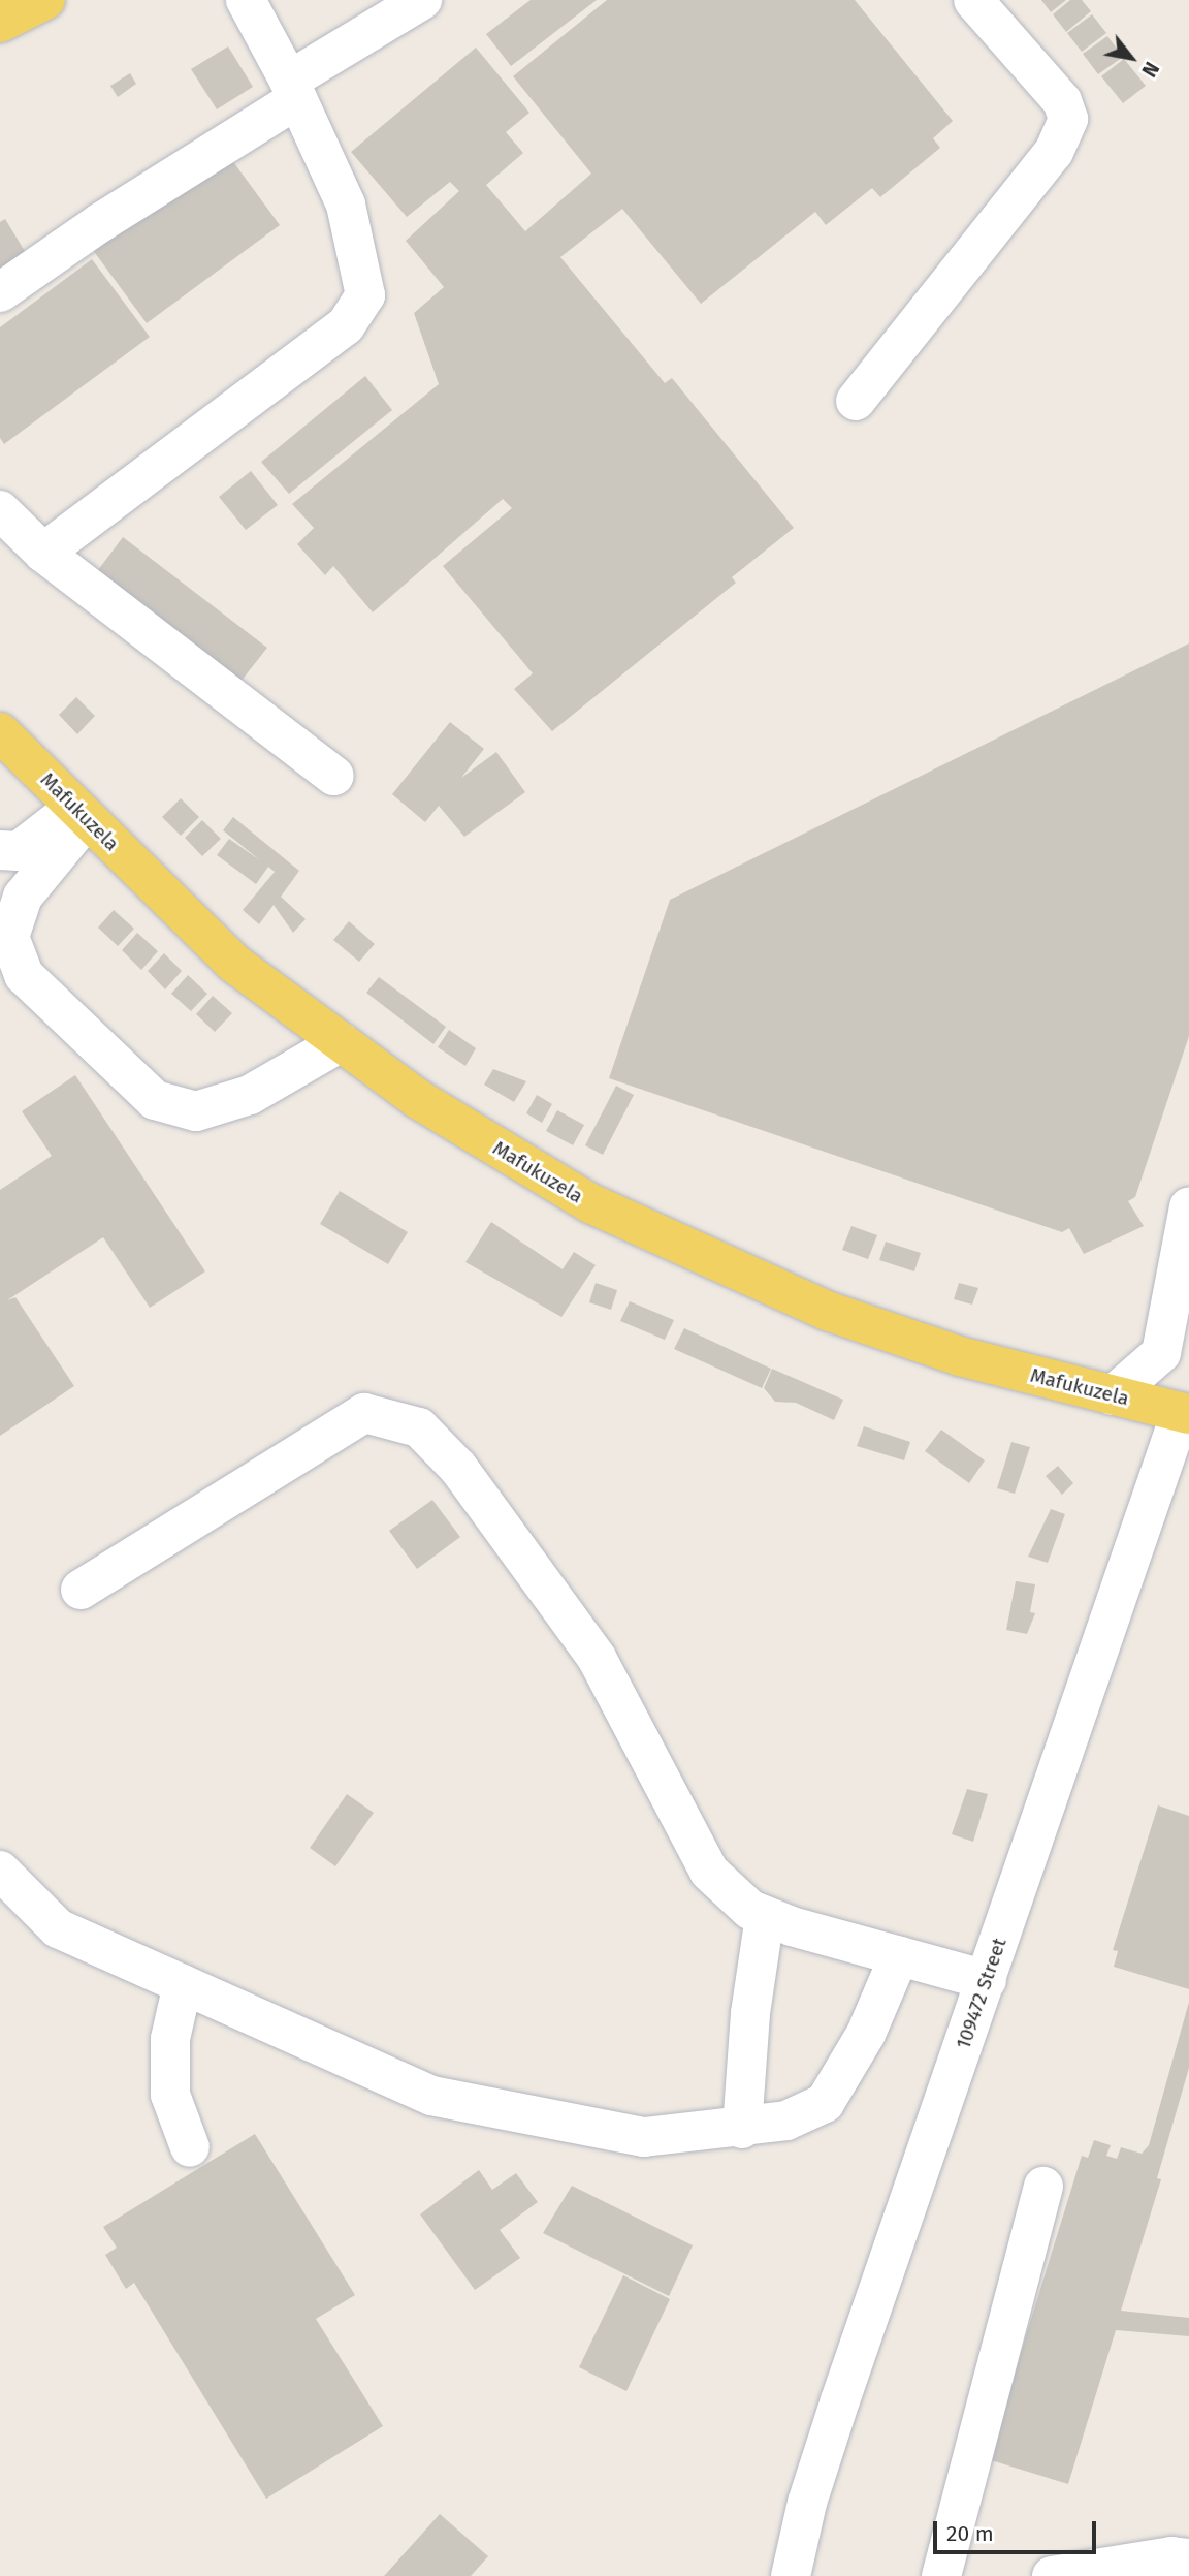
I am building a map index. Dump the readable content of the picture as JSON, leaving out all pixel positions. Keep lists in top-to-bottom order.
{
  "streets": {
    "main road": ["Mafukuzela"],
    "street": ["109472 Street"]
  },
  "crossings": [
    ["Mafukuzela", "109472 Street"]
  ],
  "scale_bar": "20 m",
  "north": "bottom right"
}
